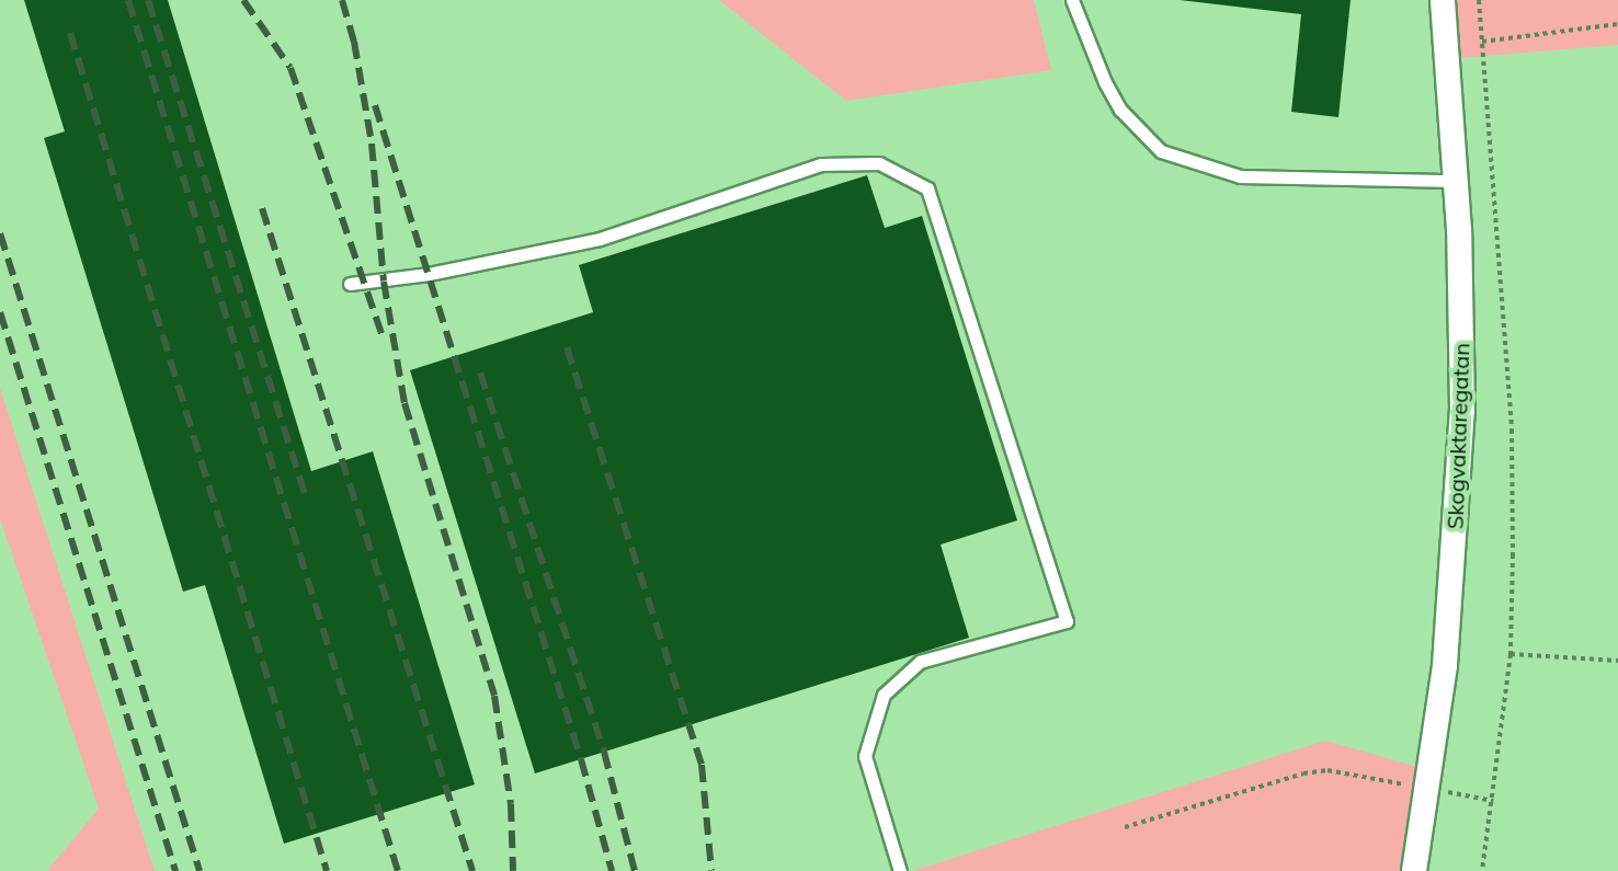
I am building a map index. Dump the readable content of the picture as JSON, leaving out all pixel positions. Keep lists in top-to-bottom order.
{
  "streets": {
    "street": ["Skogvaktaregatan"]
  }
}
